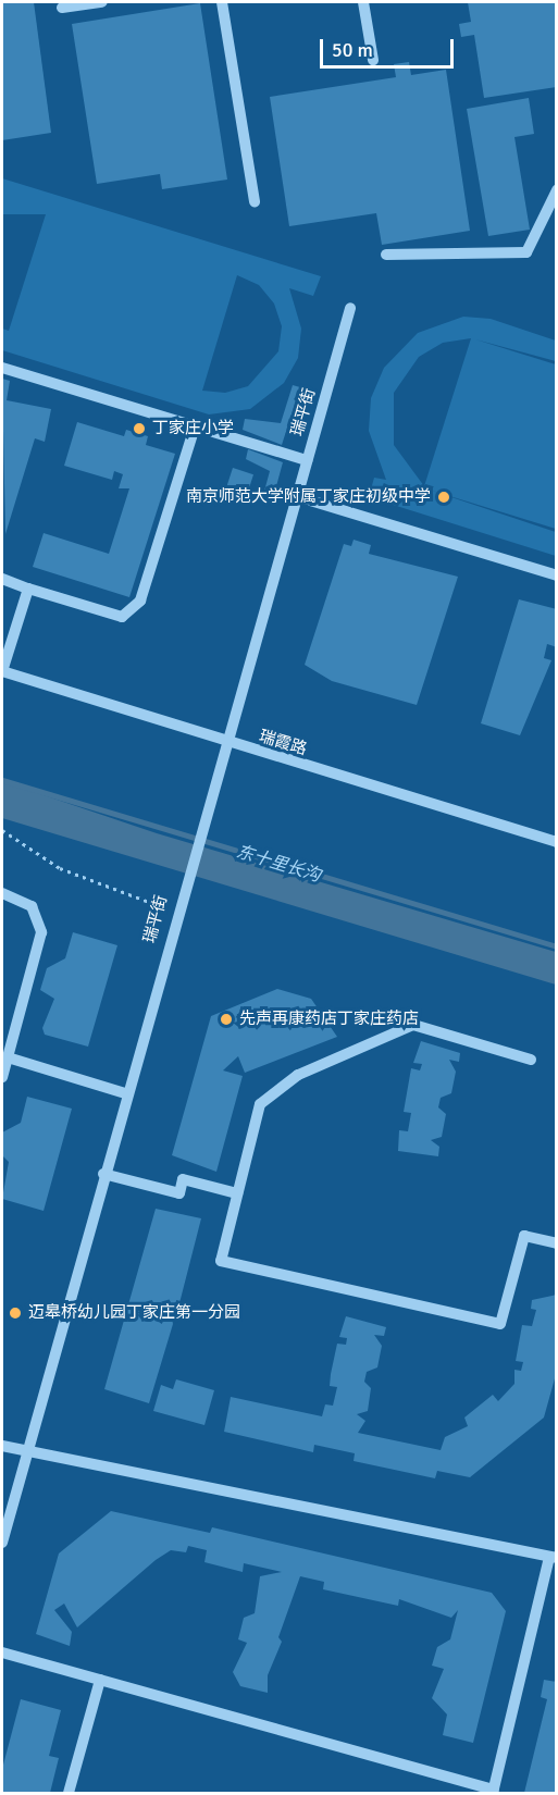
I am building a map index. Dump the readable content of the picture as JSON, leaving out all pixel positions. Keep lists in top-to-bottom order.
{
  "streets": {
    "street": ["瑞平街", "瑞霞路"]
  },
  "crossings": [
    ["瑞平街", "瑞霞路"]
  ],
  "water": ["东十里长沟"],
  "places": [
    "丁家庄小学",
    "南京师范大学附属丁家庄初级中学",
    "先声再康药店丁家庄药店",
    "迈皋桥幼儿园丁家庄第一分园"
  ],
  "scale_bar": "50 m"
}
